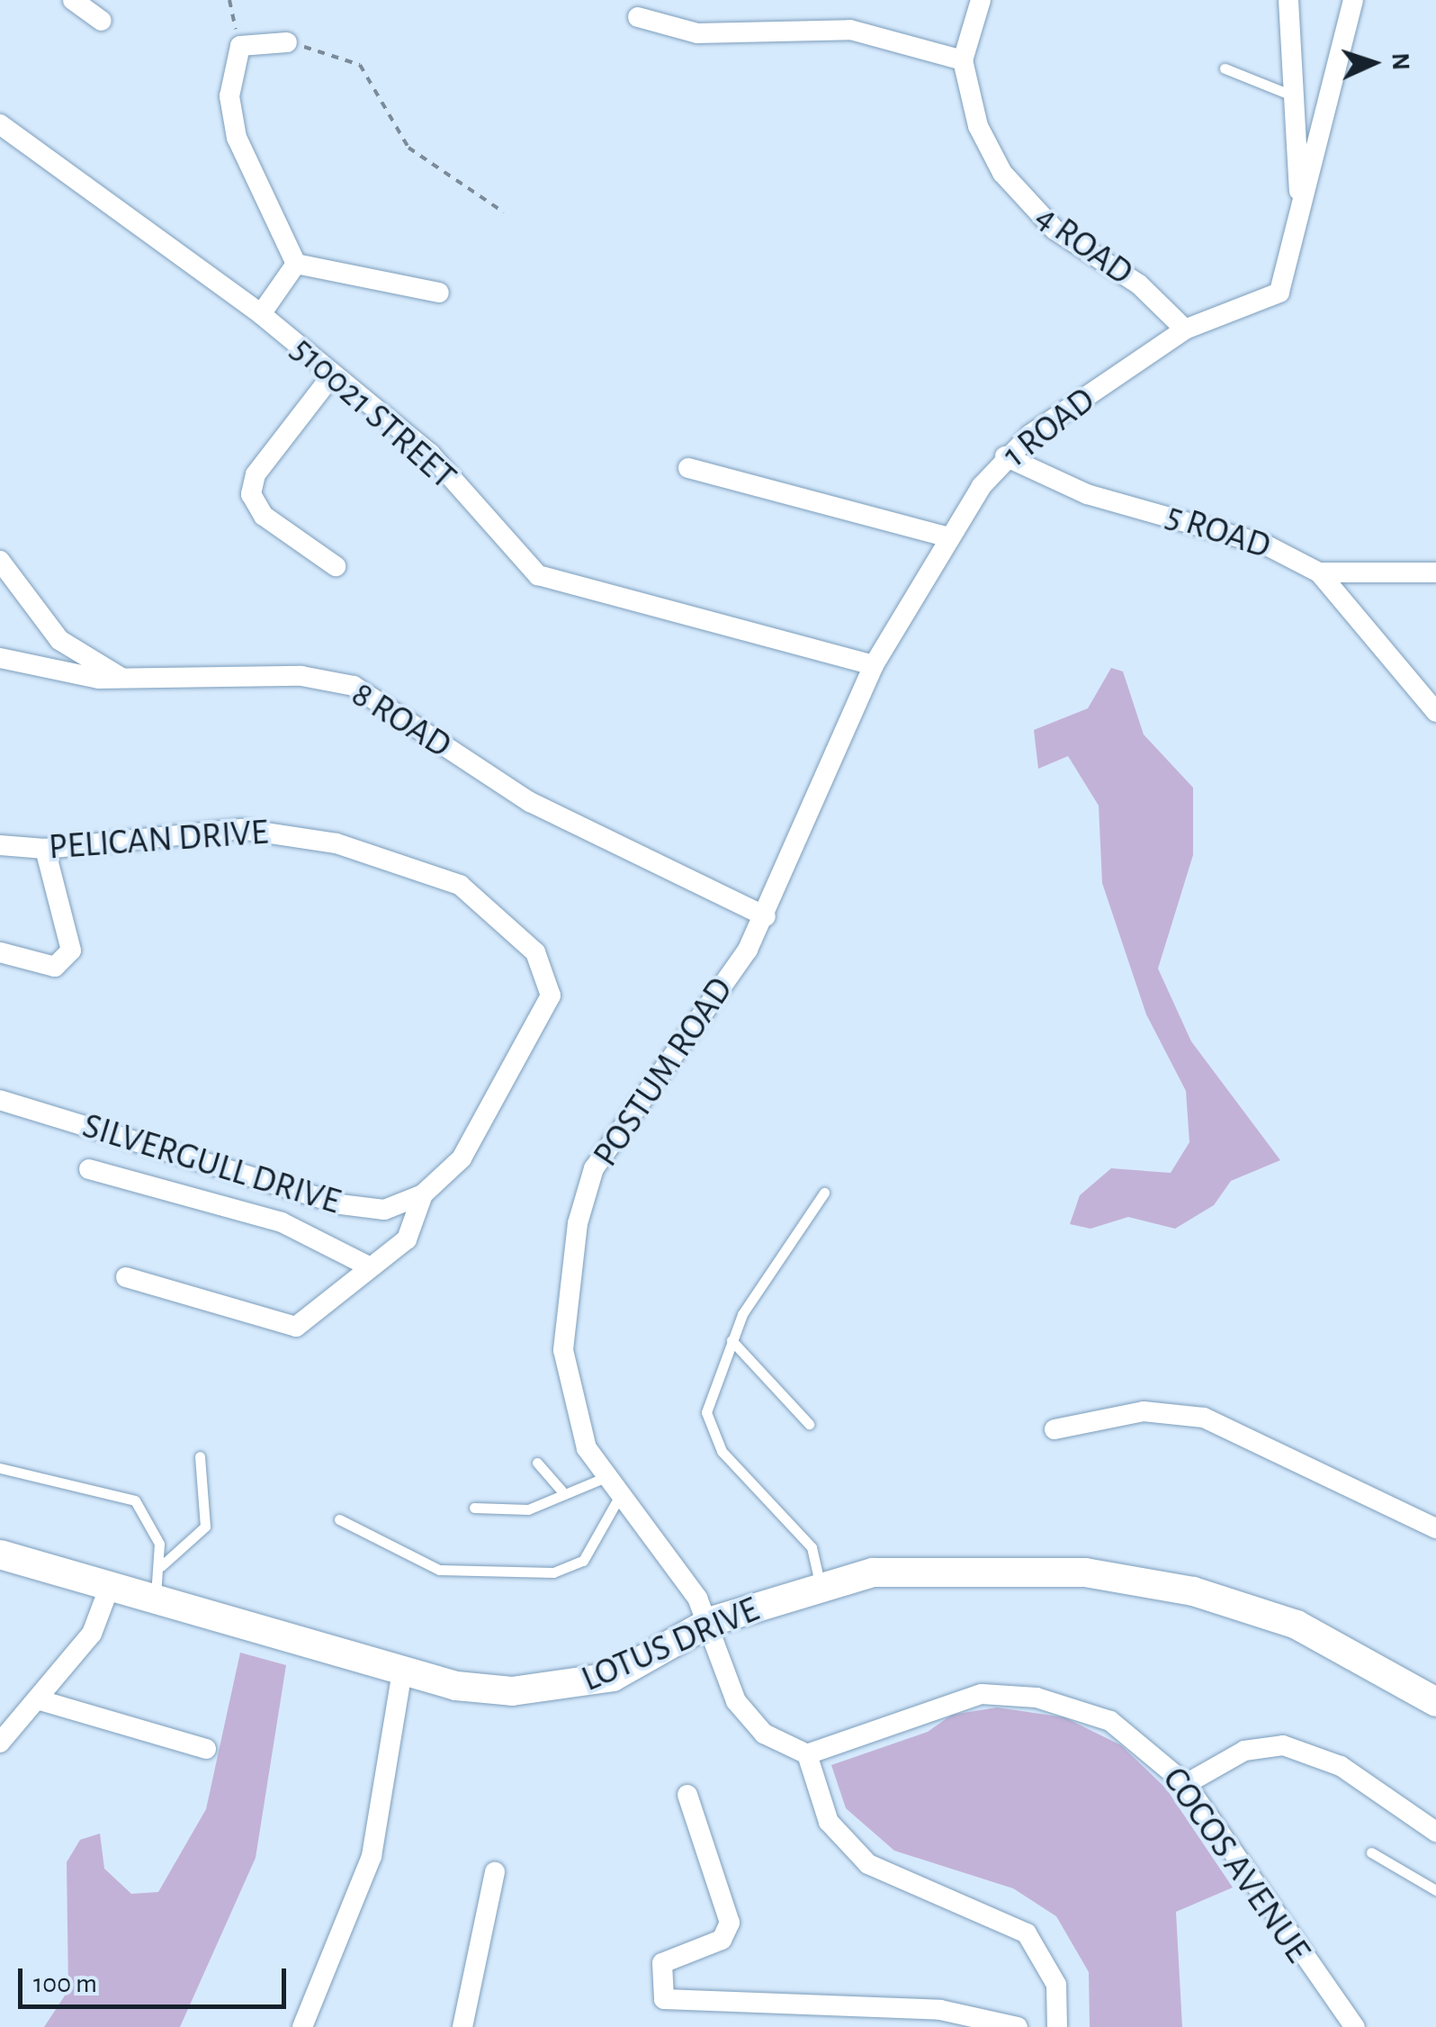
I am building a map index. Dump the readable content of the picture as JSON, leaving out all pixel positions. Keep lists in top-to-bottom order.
{
  "streets": {
    "street": [
      "4 ROAD",
      "510021 STREET",
      "1 ROAD",
      "5 ROAD",
      "8 ROAD",
      "PELICAN DRIVE",
      "POSTUM ROAD",
      "SILVERGULL DRIVE",
      "LOTUS DRIVE",
      "COCOS AVENUE"
    ]
  },
  "crossings": [
    ["4 ROAD", "1 ROAD"],
    ["510021 STREET", "1 ROAD"],
    ["1 ROAD", "5 ROAD"],
    ["1 ROAD", "8 ROAD"],
    ["1 ROAD", "POSTUM ROAD"],
    ["8 ROAD", "POSTUM ROAD"],
    ["PELICAN DRIVE", "SILVERGULL DRIVE"],
    ["POSTUM ROAD", "LOTUS DRIVE"]
  ],
  "scale_bar": "100 m",
  "north": "right"
}
